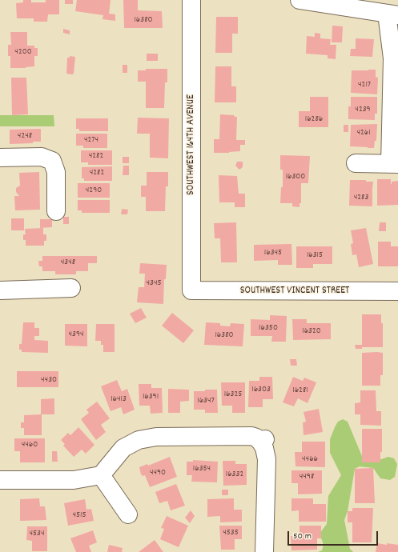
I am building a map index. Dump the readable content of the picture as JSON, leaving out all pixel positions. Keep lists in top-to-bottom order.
{
  "streets": {
    "street": ["SOUTHWEST 164TH AVENUE", "SOUTHWEST VINCENT STREET"]
  },
  "crossings": [
    ["SOUTHWEST 164TH AVENUE", "SOUTHWEST VINCENT STREET"]
  ],
  "house_numbers": [
    "16380",
    "4200",
    "4217",
    "4239",
    "16286",
    "4261",
    "4248",
    "4274",
    "4282",
    "4282",
    "16300",
    "4290",
    "4283",
    "16345",
    "16315",
    "4348",
    "4345",
    "16350",
    "16320",
    "4394",
    "16380",
    "4430",
    "16303",
    "16281",
    "16325",
    "16391",
    "16413",
    "16347",
    "4460",
    "4466",
    "16354",
    "4490",
    "16332",
    "4498",
    "4515",
    "4535",
    "4534"
  ],
  "scale_bar": "50 m"
}
